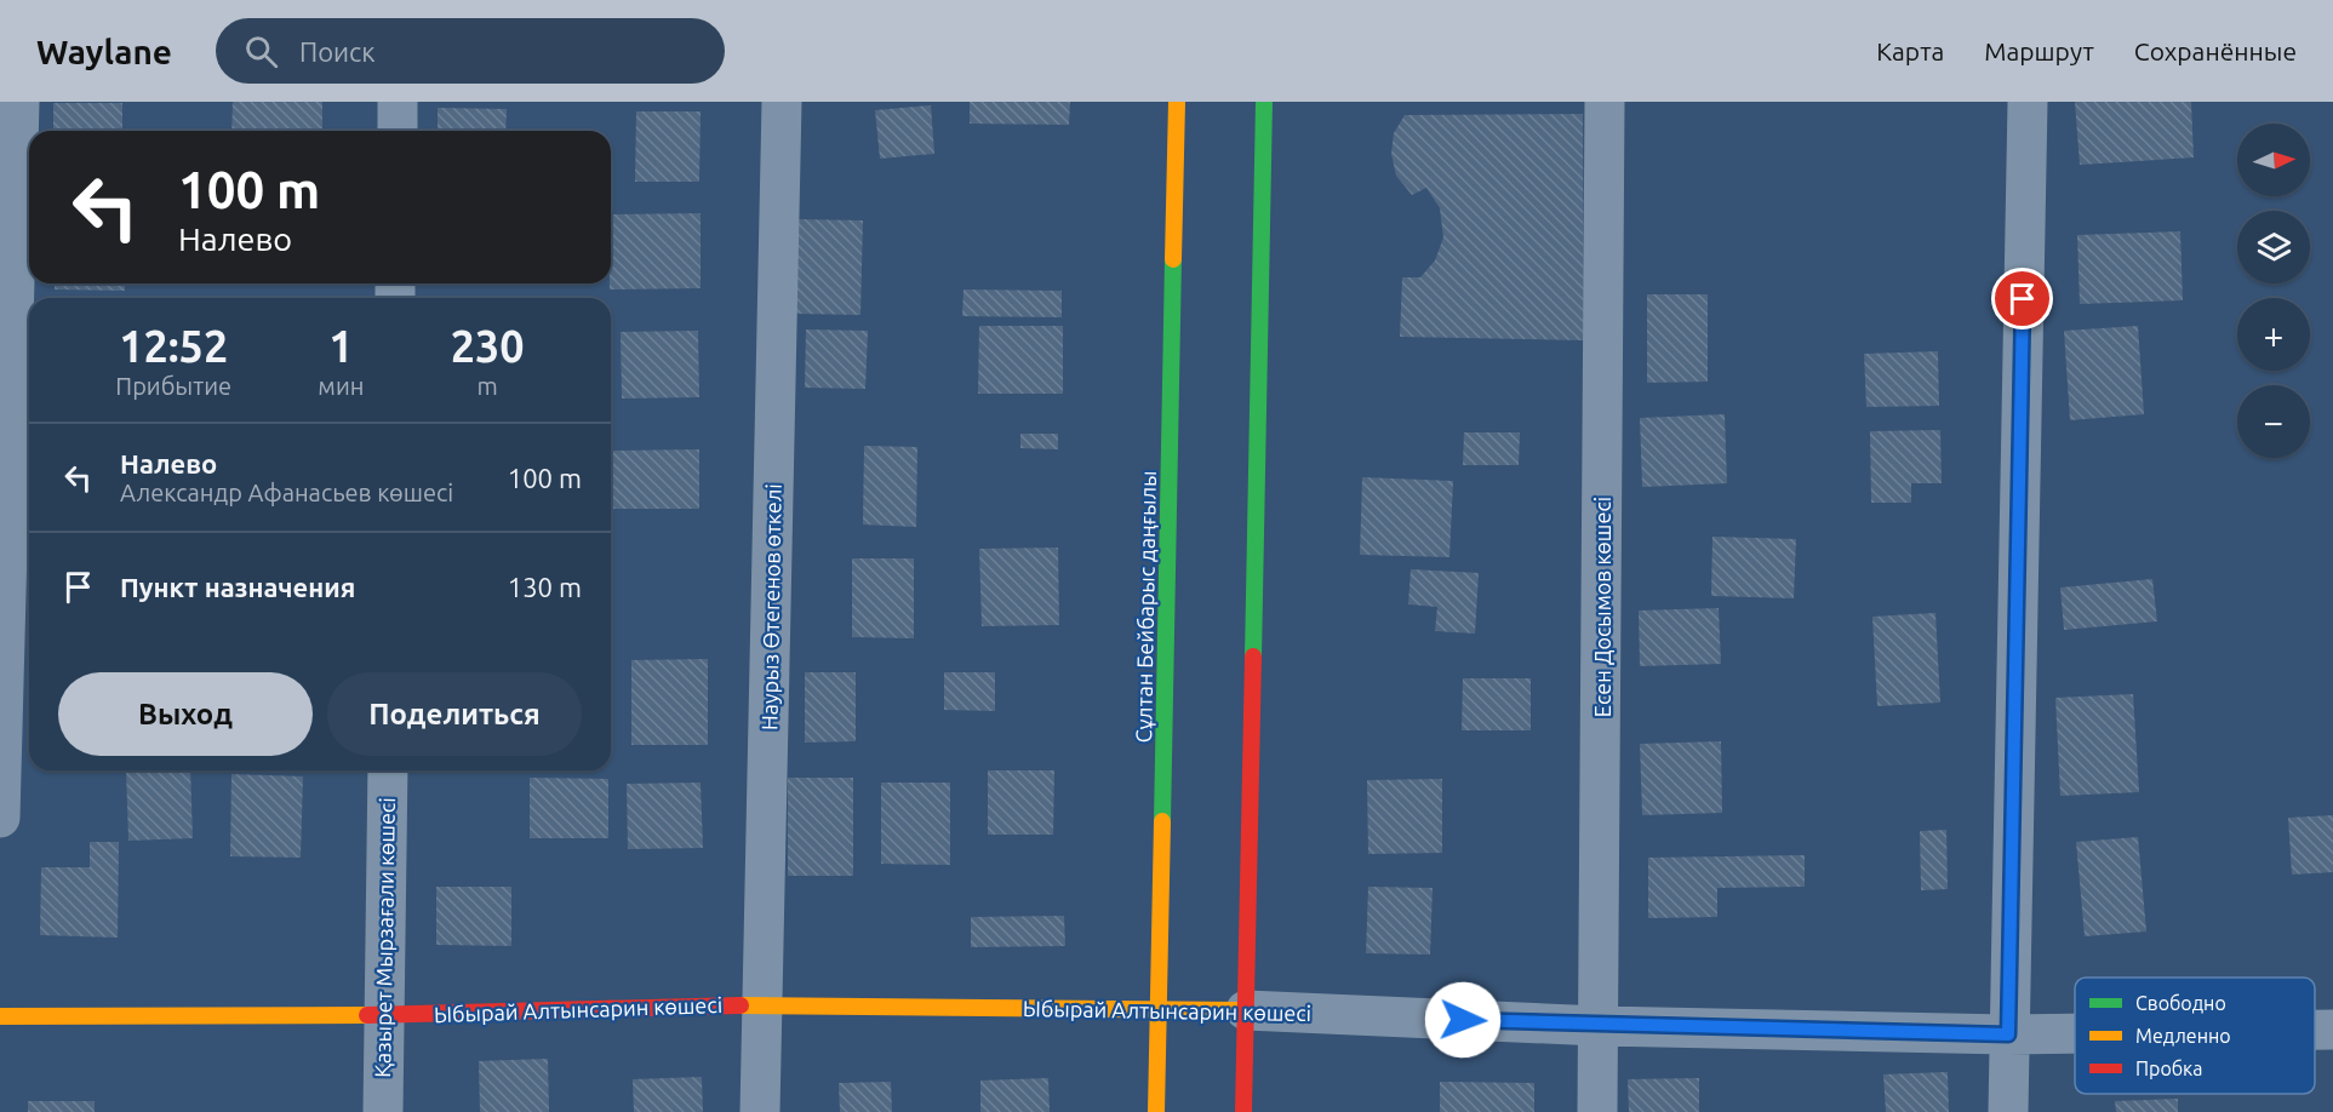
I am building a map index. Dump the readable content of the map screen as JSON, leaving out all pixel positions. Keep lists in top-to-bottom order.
{
  "streets": {
    "main road": ["Сұлтан Бейбарыс даңғылы", "Ыбырай Алтынсарин көшесі"],
    "street": ["Наурыз Өтегенов өткелі", "Есен Досымов көшесі", "Қазырет Мырзағали көшесі"]
  },
  "crossings": [
    ["Наурыз Өтегенов өткелі", "Ыбырай Алтынсарин көшесі"],
    ["Сұлтан Бейбарыс даңғылы", "Ыбырай Алтынсарин көшесі"],
    ["Есен Досымов көшесі", "Ыбырай Алтынсарин көшесі"],
    ["Қазырет Мырзағали көшесі", "Ыбырай Алтынсарин көшесі"]
  ],
  "legend": ["Свободно", "Медленно", "Пробка"],
  "north": "right",
  "page": {
    "header": "Waylane",
    "search": "Поиск",
    "nav": ["Карта", "Маршрут", "Сохранённые"],
    "map_buttons": ["+", "−"],
    "turn": ["100 m", "Налево"],
    "eta": [
      "12:52",
      "Прибытие",
      "1",
      "мин",
      "230",
      "m"
    ],
    "list": [
      {
        "name": "Налево",
        "note": "Александр Афанасьев көшесі",
        "value": "100 m"
      },
      {
        "name": "Пункт назначения",
        "value": "130 m"
      }
    ],
    "buttons": ["Выход", "Поделиться"]
  }
}
